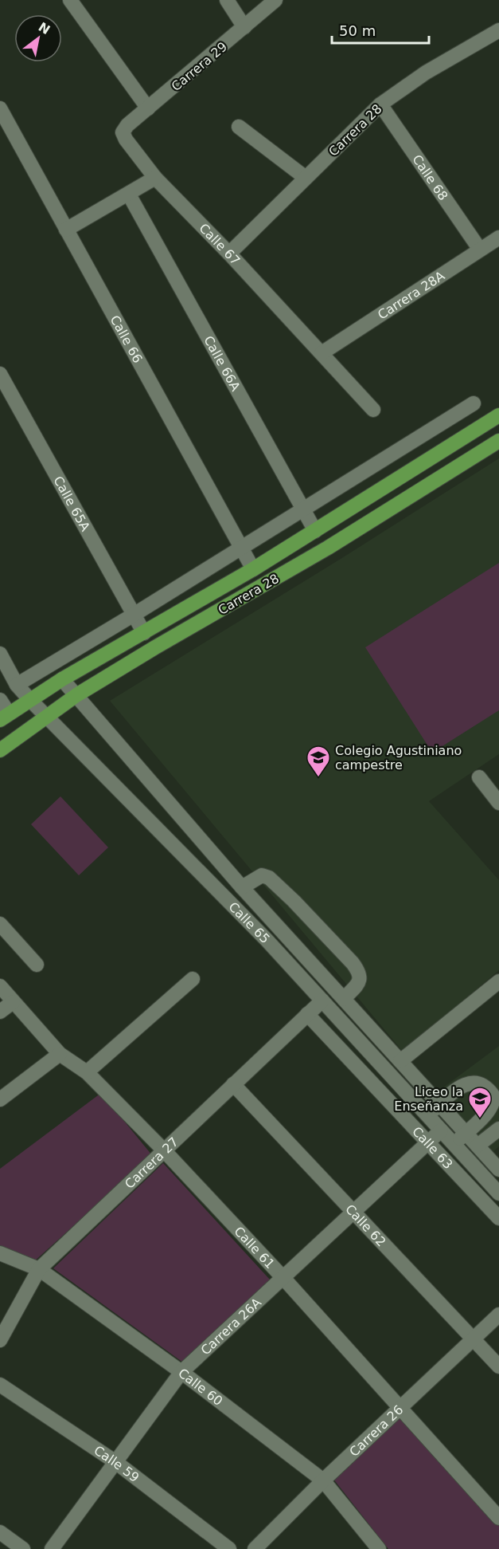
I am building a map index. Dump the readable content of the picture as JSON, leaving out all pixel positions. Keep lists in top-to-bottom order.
{
  "streets": {
    "main road": ["Carrera 28"],
    "street": [
      "Carrera 29",
      "Calle 68",
      "Calle 67",
      "Carrera 28A",
      "Calle 66",
      "Calle 66A",
      "Calle 65A",
      "Calle 65",
      "Calle 63",
      "Carrera 27",
      "Calle 62",
      "Calle 61",
      "Carrera 26A",
      "Calle 60",
      "Carrera 26",
      "Calle 59"
    ]
  },
  "crossings": [
    ["Carrera 29", "Calle 67"],
    ["Carrera 28", "Calle 68"],
    ["Carrera 28", "Calle 67"],
    ["Carrera 28", "Calle 66"],
    ["Carrera 28", "Calle 66A"],
    ["Carrera 28", "Calle 65A"],
    ["Carrera 28", "Calle 65"],
    ["Calle 68", "Carrera 28A"],
    ["Calle 67", "Carrera 28A"],
    ["Calle 65", "Carrera 27"],
    ["Calle 65", "Carrera 26A"],
    ["Calle 63", "Carrera 27"],
    ["Calle 63", "Carrera 26A"],
    ["Carrera 27", "Calle 62"],
    ["Carrera 27", "Calle 61"],
    ["Carrera 27", "Calle 60"],
    ["Calle 62", "Carrera 26A"],
    ["Calle 62", "Carrera 26"],
    ["Calle 61", "Carrera 26A"],
    ["Calle 61", "Carrera 26"],
    ["Carrera 26A", "Calle 60"],
    ["Carrera 26A", "Calle 59"],
    ["Calle 60", "Carrera 26"]
  ],
  "places": {
    "school or university": ["Colegio Agustiniano campestre", "Liceo la Enseñanza"]
  },
  "scale_bar": "50 m",
  "north": "top right"
}
